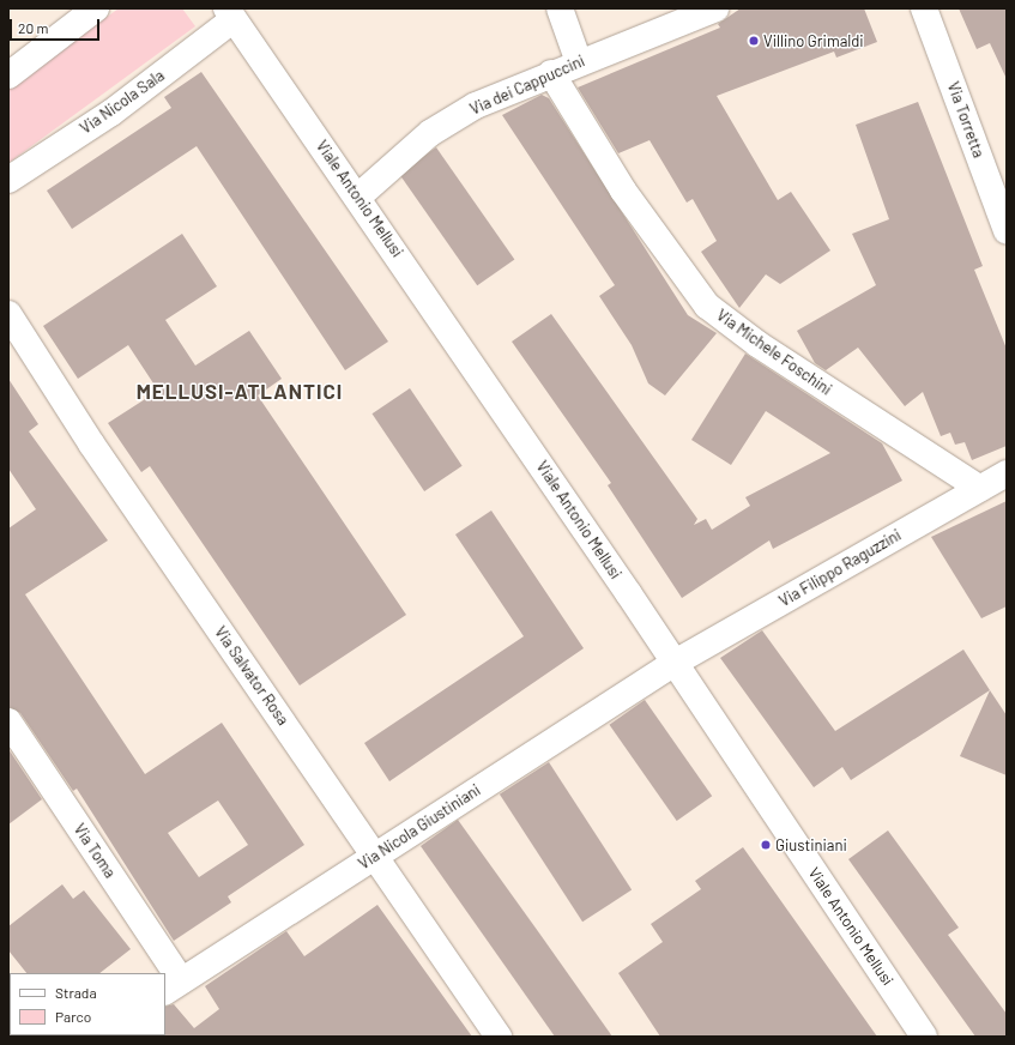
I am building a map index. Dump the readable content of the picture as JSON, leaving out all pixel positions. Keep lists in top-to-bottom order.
{
  "streets": {
    "street": [
      "Via dei Cappuccini",
      "Via Nicola Sala",
      "Via Torretta",
      "Viale Antonio Mellusi",
      "Via Michele Foschini",
      "Via Filippo Raguzzini",
      "Via Salvator Rosa",
      "Via Nicola Giustiniani",
      "Via Toma"
    ]
  },
  "crossings": [
    ["Via dei Cappuccini", "Viale Antonio Mellusi"],
    ["Via dei Cappuccini", "Via Michele Foschini"],
    ["Via Nicola Sala", "Viale Antonio Mellusi"],
    ["Viale Antonio Mellusi", "Via Filippo Raguzzini"],
    ["Viale Antonio Mellusi", "Via Nicola Giustiniani"],
    ["Via Michele Foschini", "Via Filippo Raguzzini"],
    ["Via Filippo Raguzzini", "Via Nicola Giustiniani"],
    ["Via Salvator Rosa", "Via Nicola Giustiniani"],
    ["Via Nicola Giustiniani", "Via Toma"]
  ],
  "districts": ["MELLUSI-ATLANTICI"],
  "places": ["Villino Grimaldi", "Giustiniani"],
  "legend": ["Strada", "Parco"],
  "scale_bar": "20 m"
}
